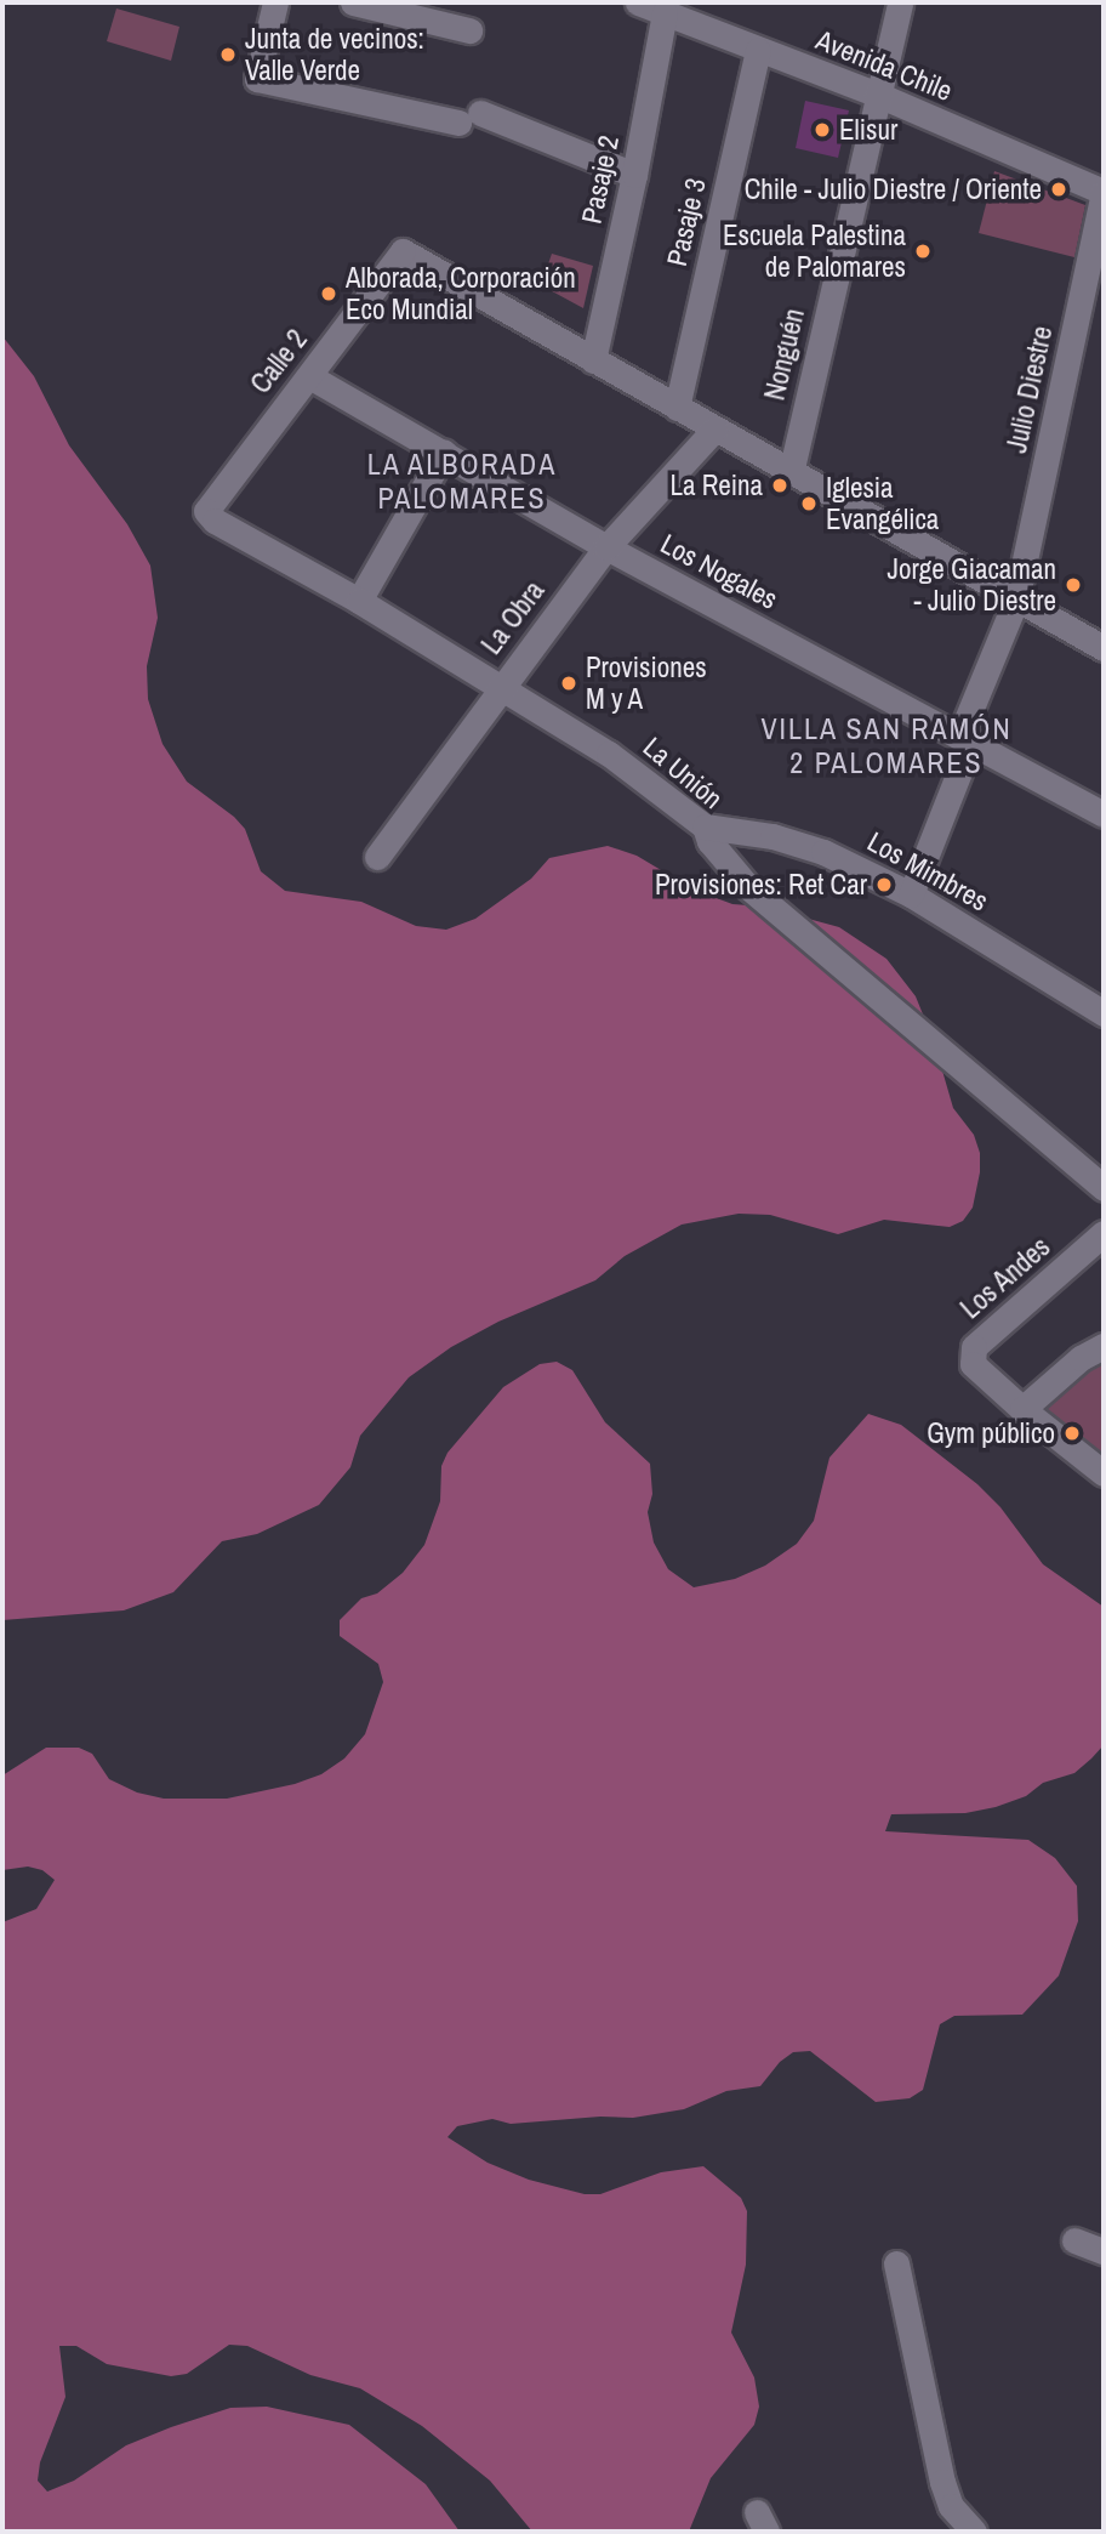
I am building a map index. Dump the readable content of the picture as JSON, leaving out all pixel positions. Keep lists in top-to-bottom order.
{
  "streets": {
    "street": [
      "Avenida Chile",
      "Pasaje 2",
      "Pasaje 3",
      "Nonguén",
      "Calle 2",
      "Julio Diestre",
      "Los Nogales",
      "La Obra",
      "La Unión",
      "Los Mimbres",
      "Los Andes"
    ]
  },
  "crossings": [
    ["Avenida Chile", "Pasaje 2"],
    ["Avenida Chile", "Pasaje 3"],
    ["Avenida Chile", "Nonguén"],
    ["Avenida Chile", "Julio Diestre"],
    ["Pasaje 2", "Calle 2"],
    ["Calle 2", "Los Nogales"],
    ["Calle 2", "La Unión"],
    ["Julio Diestre", "Los Nogales"],
    ["Julio Diestre", "Los Mimbres"],
    ["Los Nogales", "La Obra"],
    ["La Obra", "La Unión"],
    ["La Unión", "Los Mimbres"]
  ],
  "districts": ["LA ALBORADA PALOMARES", "VILLA SAN RAMÓN 2 PALOMARES"],
  "places": [
    "Junta de vecinos: Valle Verde",
    "Elisur",
    "Chile - Julio Diestre / Oriente",
    "Escuela Palestina de Palomares",
    "Alborada, Corporación Eco Mundial",
    "La Reina",
    "Iglesia Evangélica",
    "Jorge Giacaman - Julio Diestre",
    "Provisiones M y A",
    "Provisiones: Ret Car",
    "Gym público"
  ]
}
